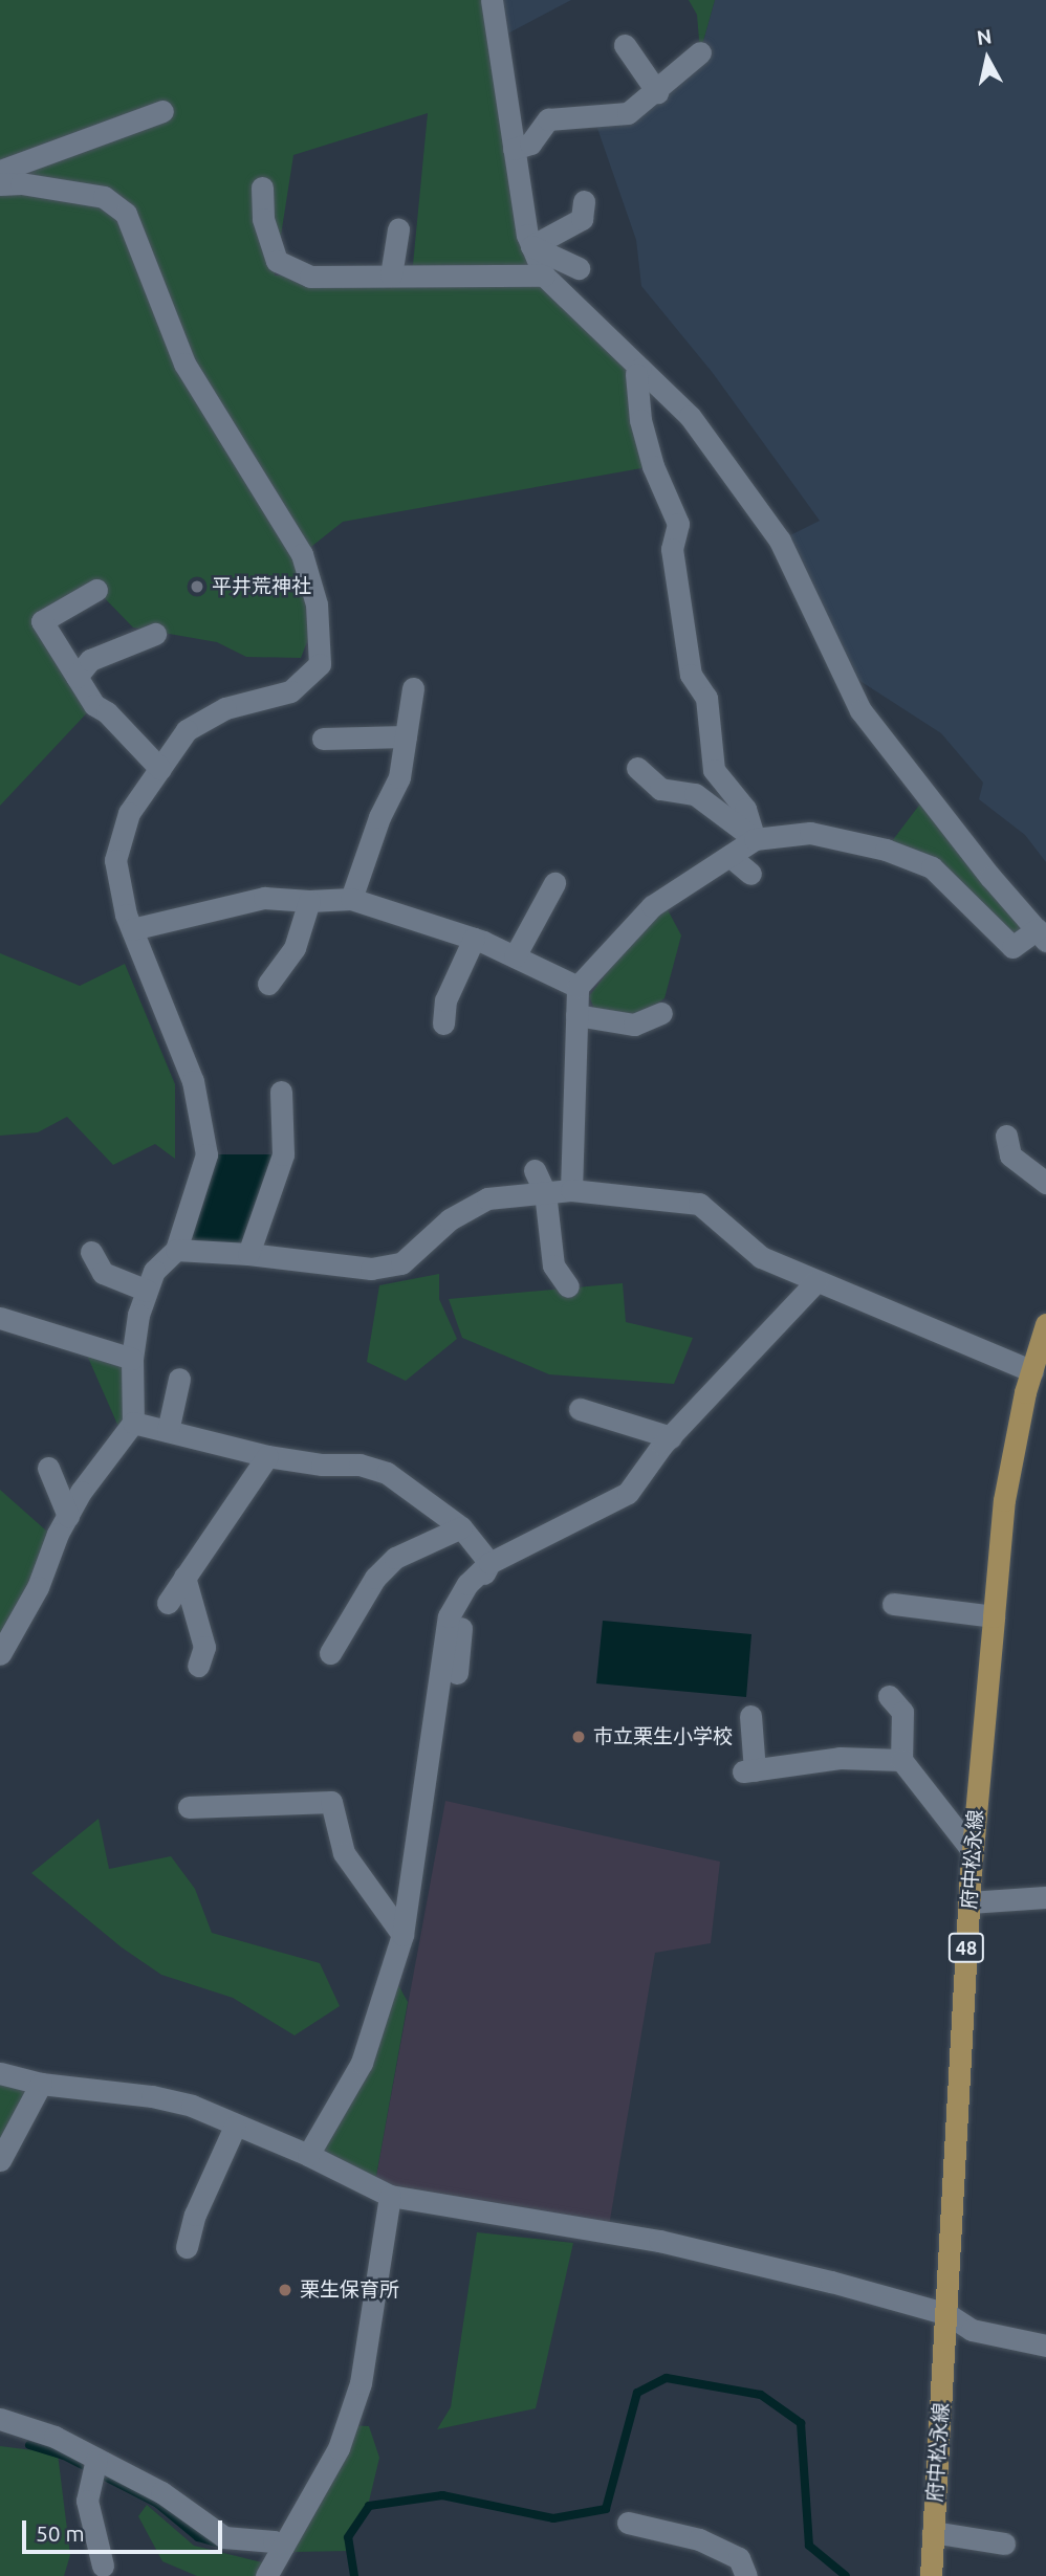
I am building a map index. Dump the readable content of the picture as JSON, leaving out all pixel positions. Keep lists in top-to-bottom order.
{
  "streets": {
    "main road": ["府中松永線", "48"]
  },
  "places": ["平井荒神社", "市立栗生小学校", "栗生保育所"],
  "scale_bar": "50 m",
  "north": "top"
}
